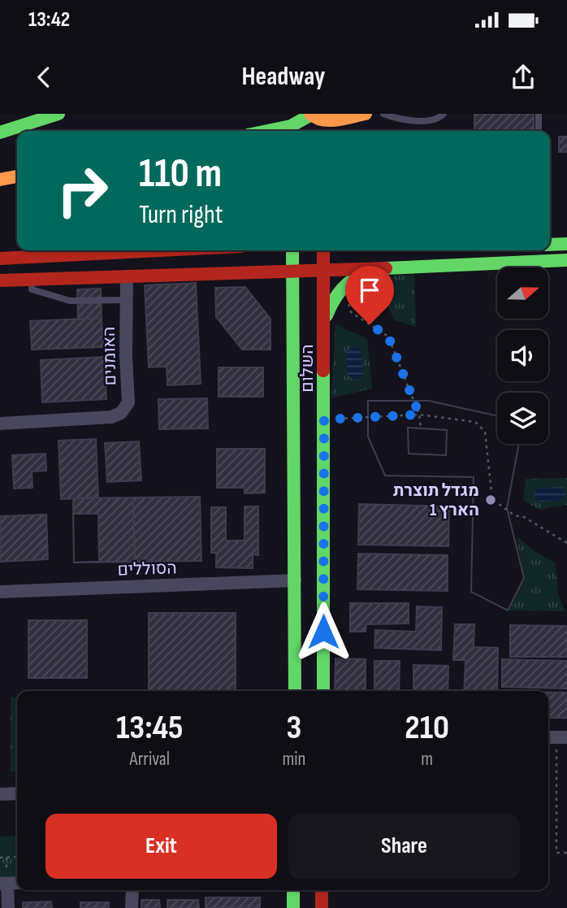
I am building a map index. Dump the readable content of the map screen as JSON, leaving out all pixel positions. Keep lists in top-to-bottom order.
{
  "streets": {
    "main road": ["השלום"],
    "street": ["האומנים", "הסוללים"]
  },
  "crossings": [
    ["השלום", "הסוללים"]
  ],
  "places": ["מגדל תוצרת הארץ 1"],
  "north": "right",
  "page": {
    "status": "13:42",
    "header": "Headway",
    "turn": ["110 m", "Turn right"],
    "eta": [
      "13:45",
      "Arrival",
      "3",
      "min",
      "210",
      "m"
    ],
    "buttons": ["Exit", "Share"]
  }
}
